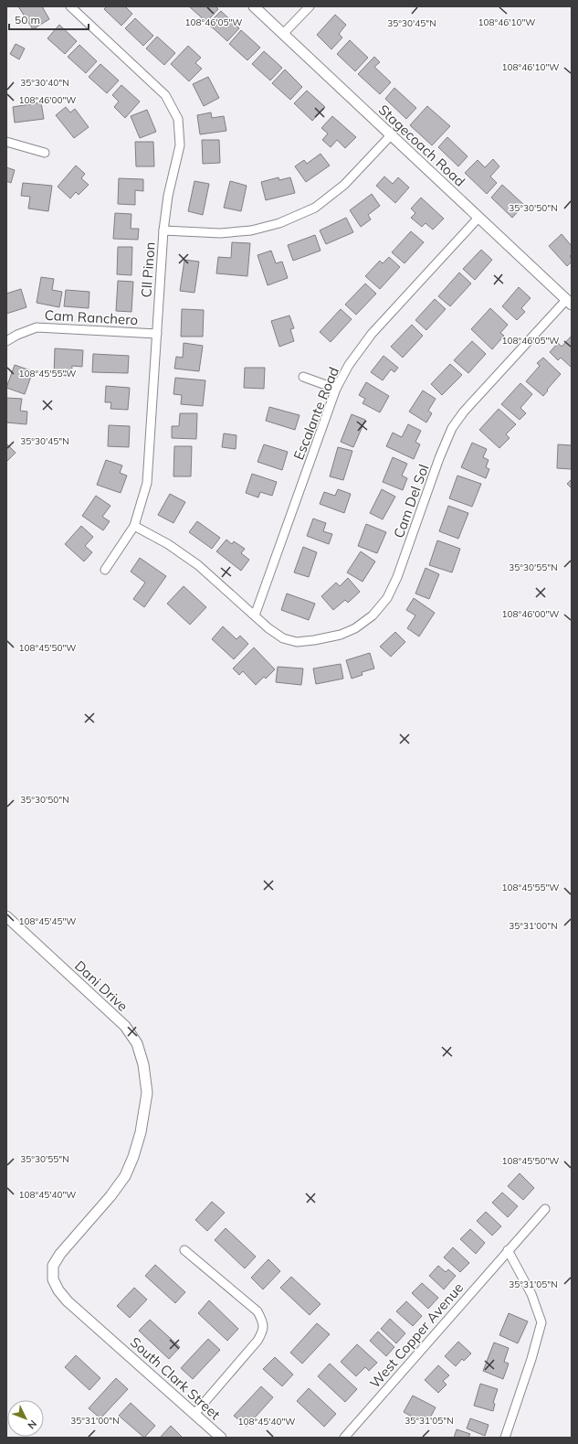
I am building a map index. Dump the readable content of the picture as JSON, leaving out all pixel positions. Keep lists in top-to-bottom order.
{
  "streets": {
    "street": [
      "Stagecoach Road",
      "Cll Pinon",
      "Cam Ranchero",
      "Escalante Road",
      "Cam Del Sol",
      "Dani Drive",
      "West Copper Avenue",
      "South Clark Street"
    ]
  },
  "crossings": [
    ["Stagecoach Road", "Escalante Road"],
    ["Stagecoach Road", "Cam Del Sol"],
    ["Cll Pinon", "Cam Ranchero"],
    ["Cll Pinon", "Cam Del Sol"],
    ["Escalante Road", "Cam Del Sol"],
    ["Dani Drive", "South Clark Street"]
  ],
  "scale_bar": "50 m",
  "north": "bottom right",
  "coordinates": [
    "108°46'05\"W",
    "108°46'10\"W",
    "35°30'45\"N",
    "35°30'40\"N",
    "108°46'00\"W",
    "35°30'50\"N",
    "108°45'55\"W",
    "35°30'55\"N",
    "108°45'50\"W",
    "108°45'45\"W",
    "35°31'00\"N",
    "108°45'40\"W",
    "35°31'05\"N"
  ]
}
